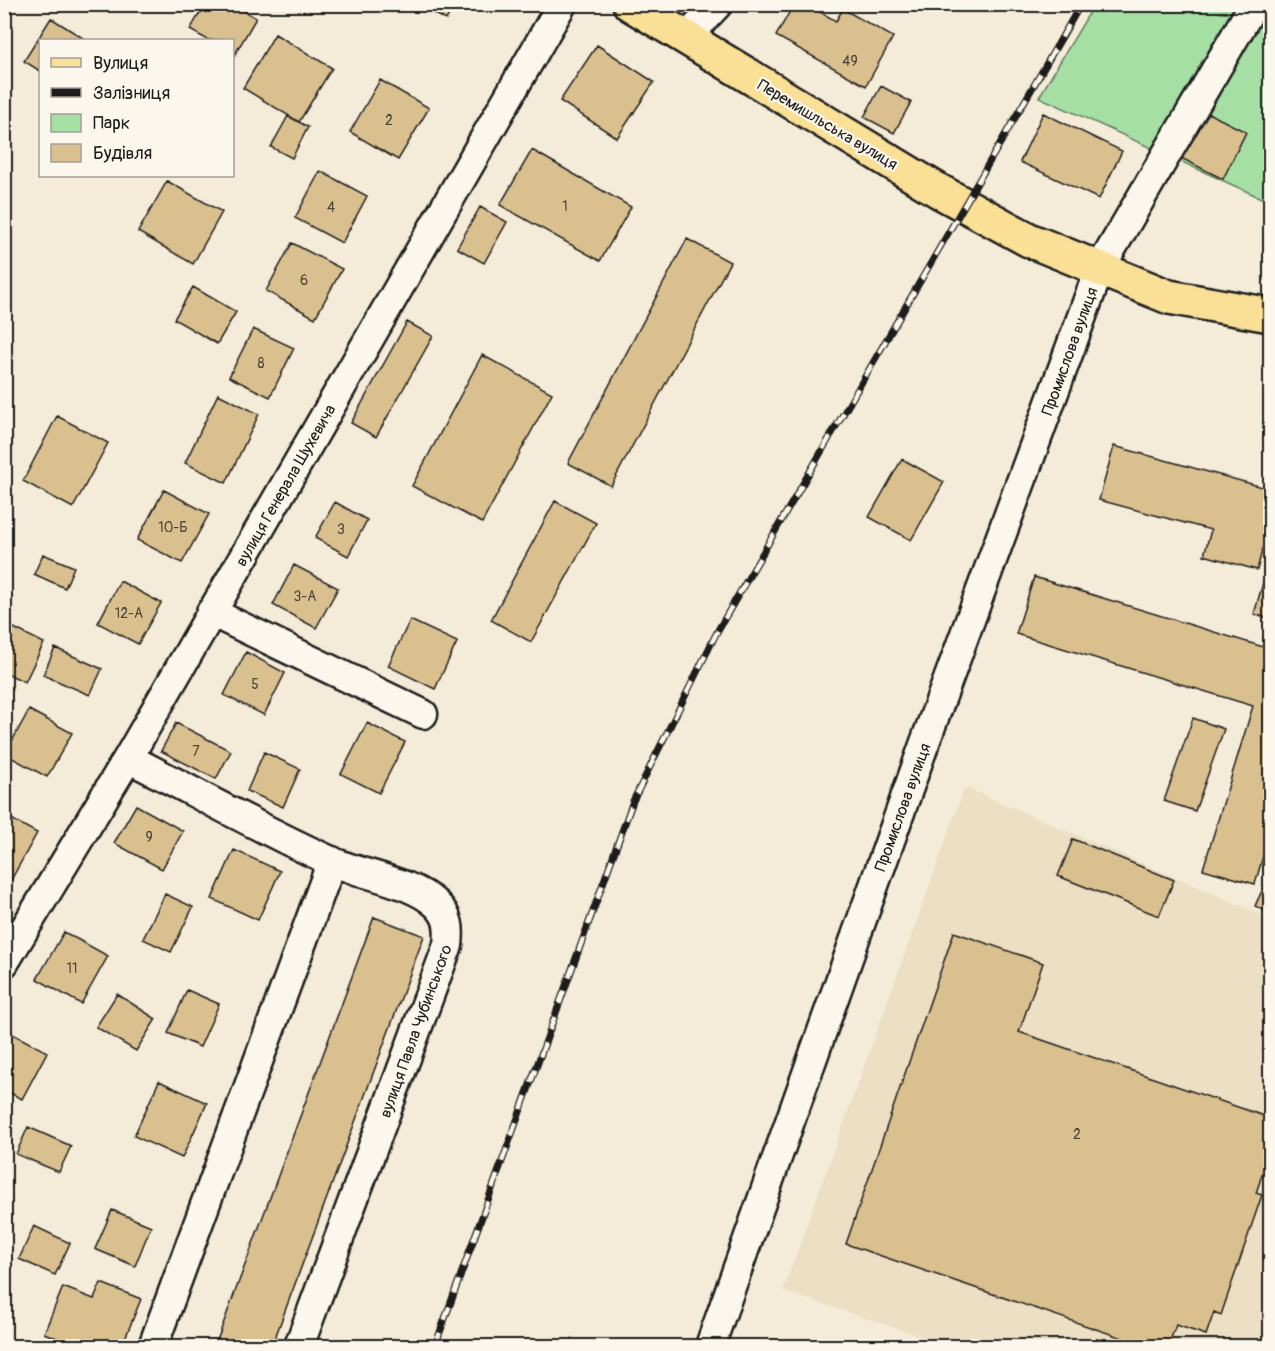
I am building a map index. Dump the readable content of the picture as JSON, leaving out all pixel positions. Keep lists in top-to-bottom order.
{
  "streets": {
    "main road": ["Перемишльська вулиця"],
    "street": ["Промислова вулиця", "вулиця Генерала Шухевича", "вулиця Павла Чубинського"]
  },
  "crossings": [
    ["Перемишльська вулиця", "Промислова вулиця"],
    ["вулиця Генерала Шухевича", "вулиця Павла Чубинського"]
  ],
  "house_numbers": [
    "49",
    "2",
    "1",
    "4",
    "6",
    "8",
    "10-Б",
    "3",
    "3-А",
    "12-А",
    "5",
    "7",
    "9",
    "11",
    "2"
  ],
  "legend": [
    "Вулиця",
    "Залізниця",
    "Парк",
    "Будівля"
  ]
}
